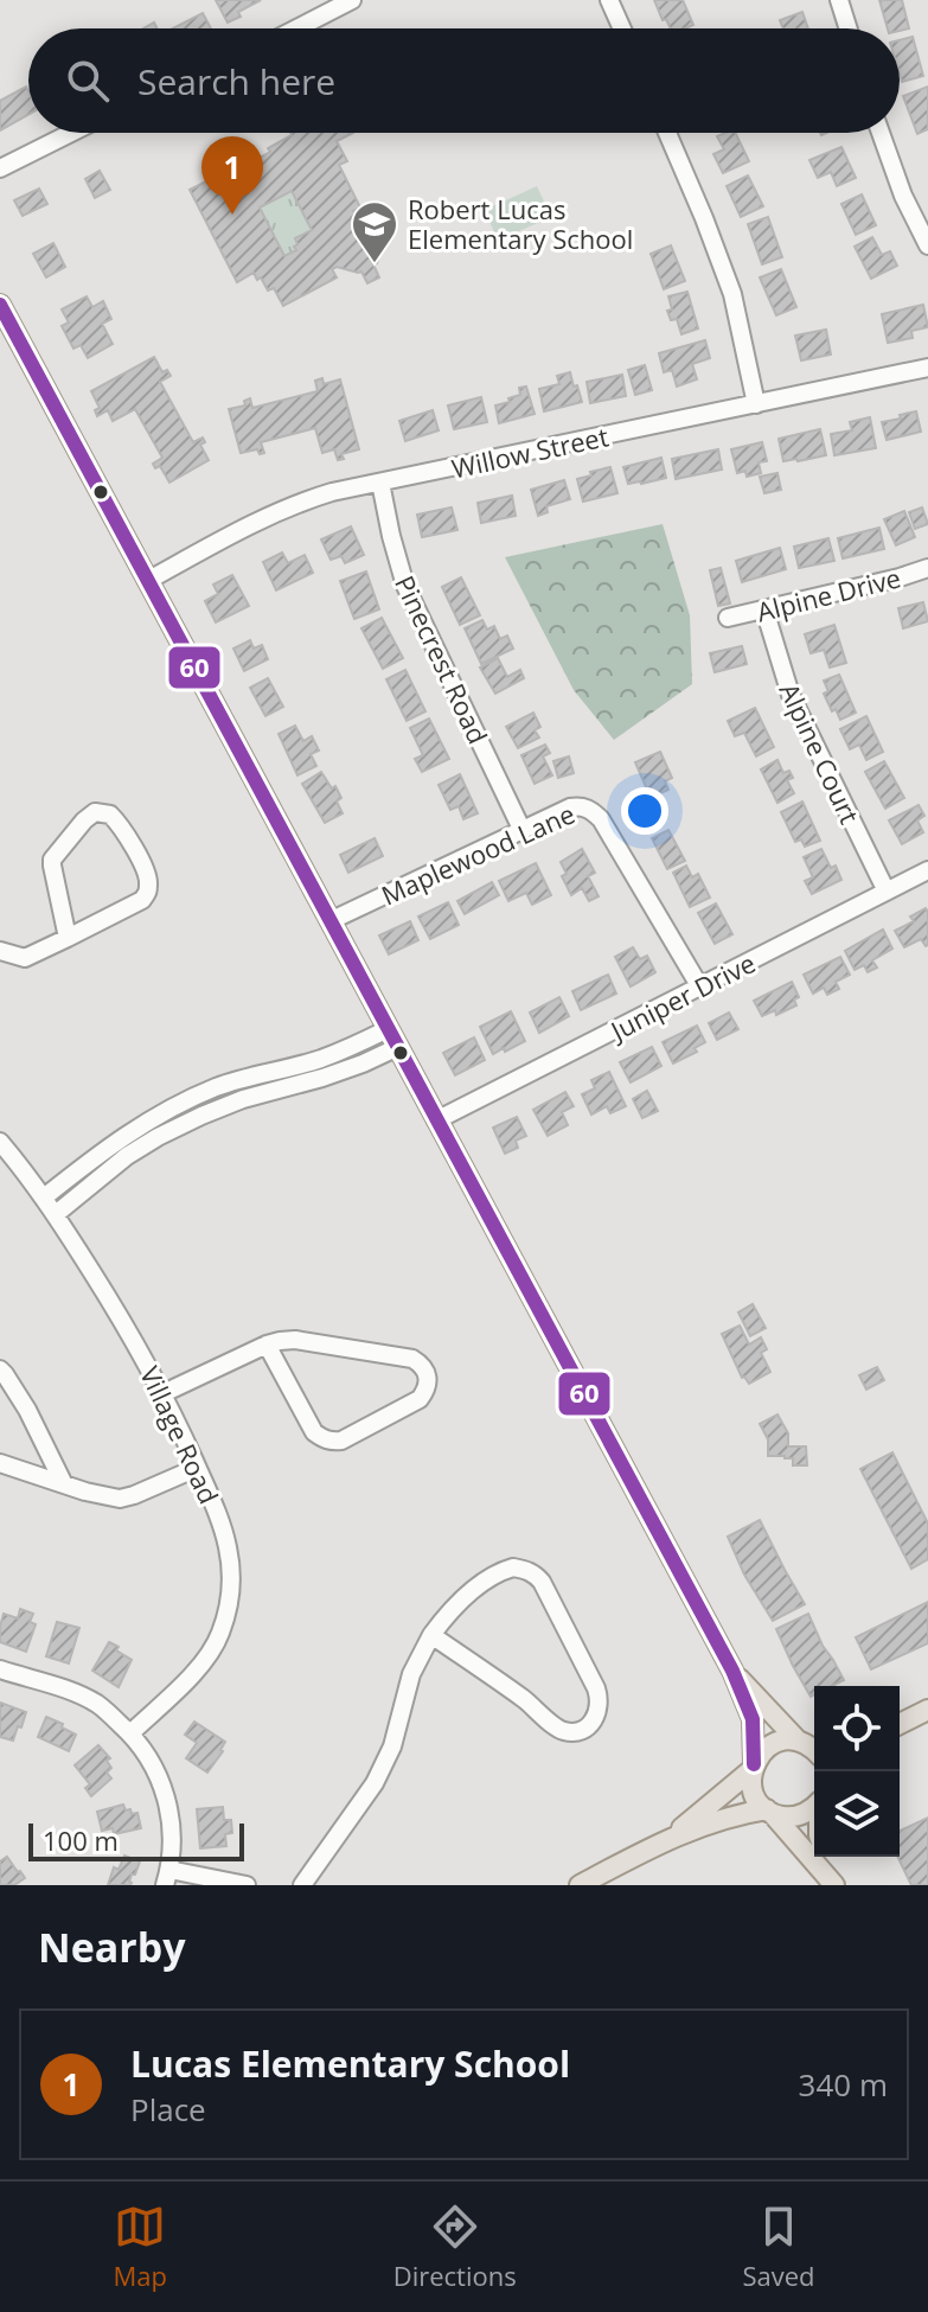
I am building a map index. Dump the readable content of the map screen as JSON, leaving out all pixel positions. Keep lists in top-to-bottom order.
{
  "streets": {
    "street": [
      "Willow Street",
      "Alpine Drive",
      "Pinecrest Road",
      "Alpine Court",
      "Maplewood Lane",
      "Juniper Drive",
      "Village Road"
    ]
  },
  "crossings": [
    ["Willow Street", "Pinecrest Road"],
    ["Alpine Drive", "Alpine Court"],
    ["Pinecrest Road", "Maplewood Lane"],
    ["Alpine Court", "Juniper Drive"],
    ["Maplewood Lane", "Juniper Drive"]
  ],
  "places": {
    "school or university": ["Robert Lucas Elementary School"]
  },
  "lines": ["transit line 60"],
  "scale_bar": "100 m",
  "page": {
    "search": "Search here",
    "pins": "1",
    "scale": "100 m",
    "heading": "Nearby",
    "list": [
      {
        "mark": "1",
        "name": "Lucas Elementary School",
        "note": "Place",
        "value": "340 m"
      }
    ],
    "nav": ["Map", "Directions", "Saved"]
  }
}
